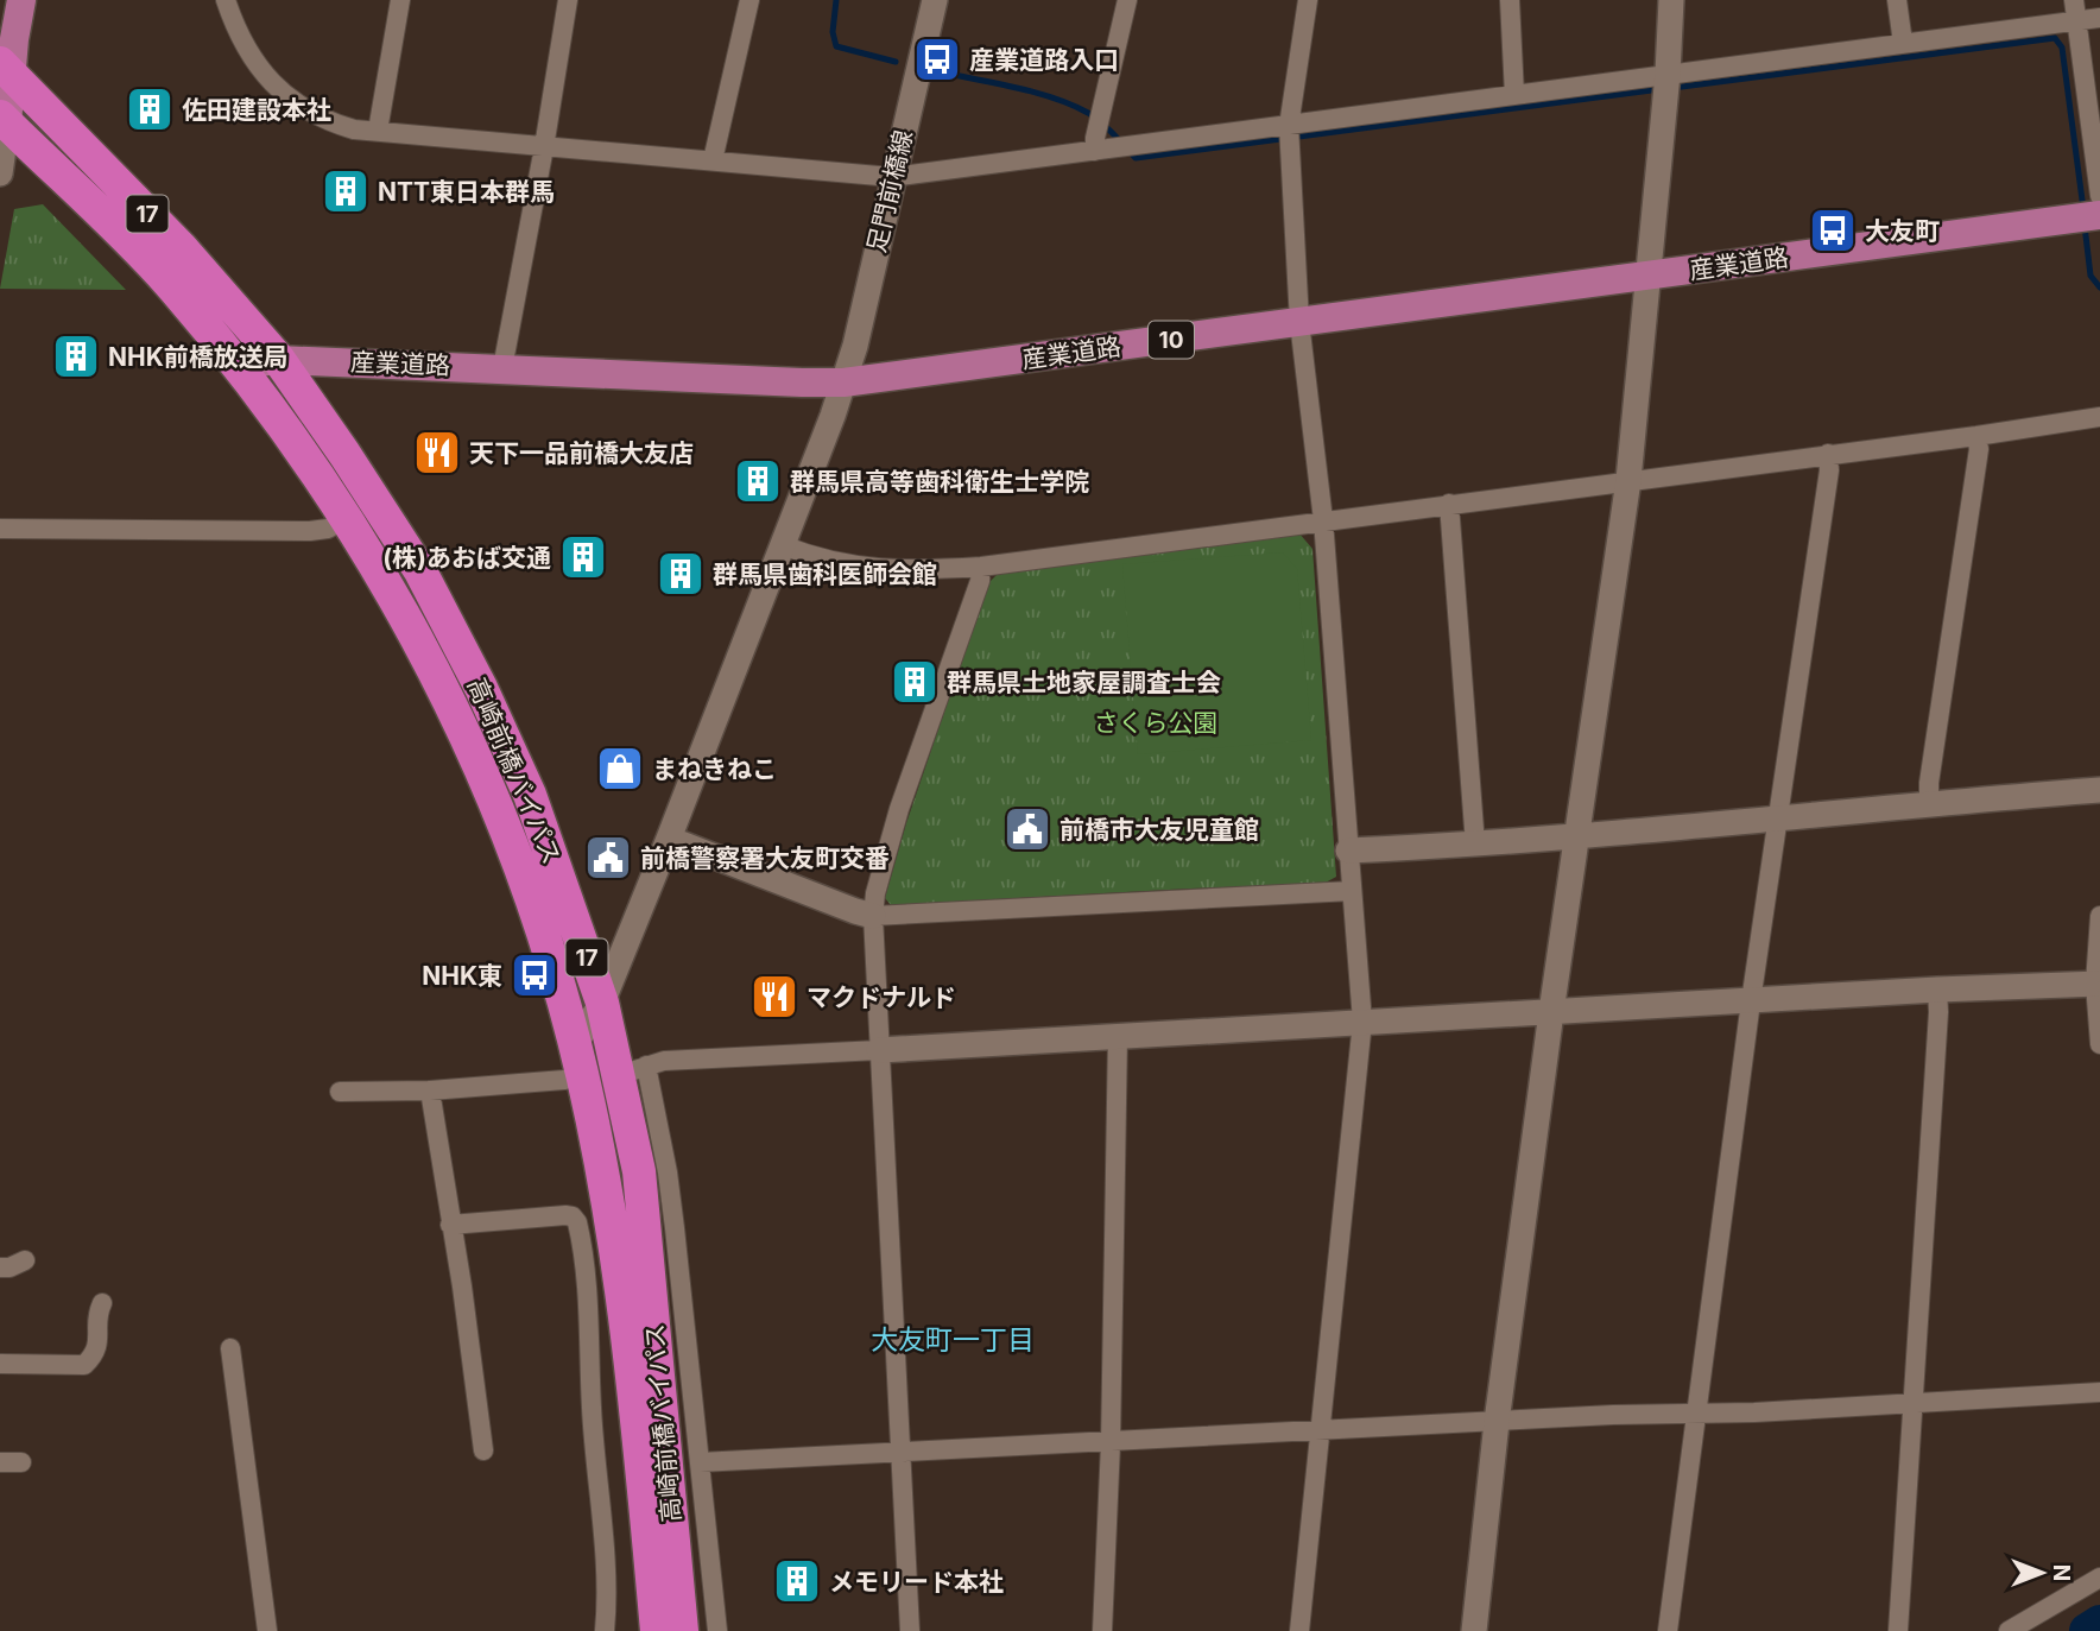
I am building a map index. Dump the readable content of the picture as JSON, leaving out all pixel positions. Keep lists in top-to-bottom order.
{
  "streets": {
    "highway": ["17", "高崎前橋バイパス"],
    "main road": ["産業道路", "10"],
    "street": ["足門前橋線"]
  },
  "crossings": [
    ["足門前橋線", "産業道路"],
    ["足門前橋線", "高崎前橋バイパス"],
    ["産業道路", "高崎前橋バイパス"]
  ],
  "districts": ["大友町一丁目"],
  "parks": ["さくら公園"],
  "places": {
    "bus stop": ["産業道路入口", "大友町", "NHK東"],
    "building": [
      "佐田建設本社",
      "NTT東日本群馬",
      "NHK前橋放送局",
      "群馬県高等歯科衛生士学院",
      "(株)あおば交通",
      "群馬県歯科医師会館",
      "群馬県土地家屋調査士会",
      "メモリード本社"
    ],
    "restaurant": ["天下一品前橋大友店", "マクドナルド"],
    "shop": ["まねきねこ"],
    "public building": ["前橋市大友児童館", "前橋警察署大友町交番"]
  },
  "north": "right"
}
